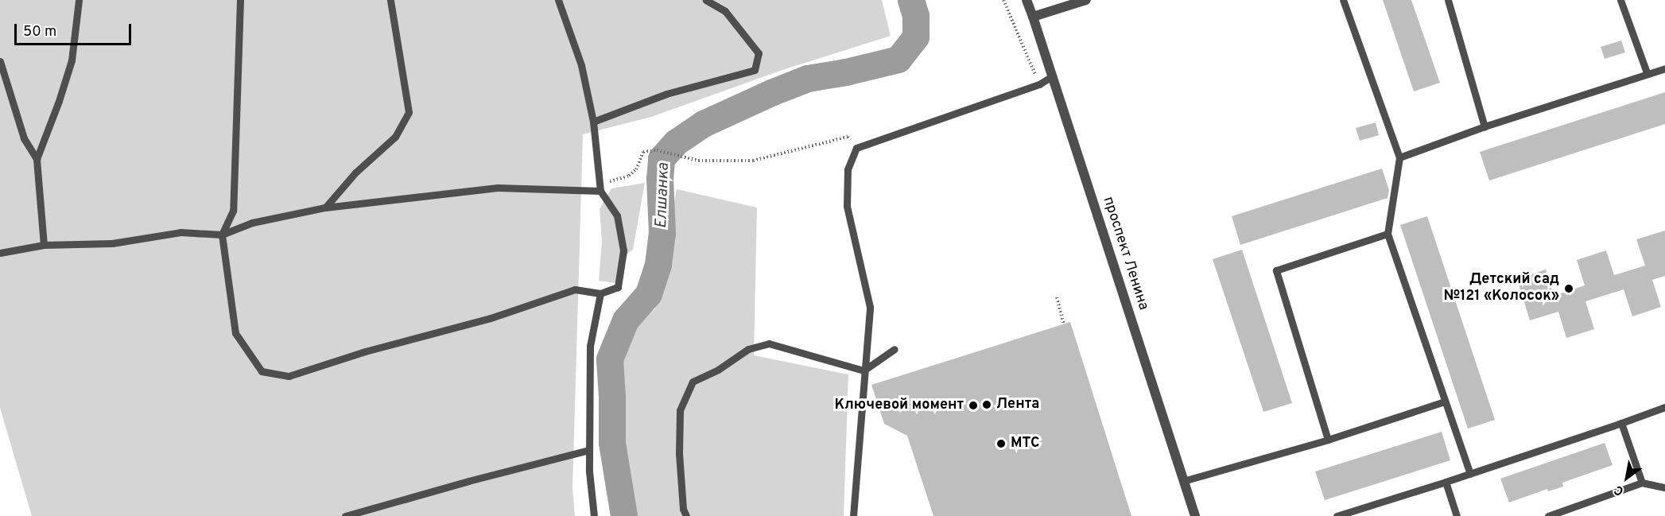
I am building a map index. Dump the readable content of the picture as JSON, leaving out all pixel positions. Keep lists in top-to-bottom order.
{
  "streets": {
    "street": ["проспект Ленина"]
  },
  "water": ["Елшанка"],
  "places": [
    "Детский сад №121 «Колосок»",
    "Лента",
    "Ключевой момент",
    "МТС"
  ],
  "scale_bar": "50 m",
  "north": "bottom left"
}
